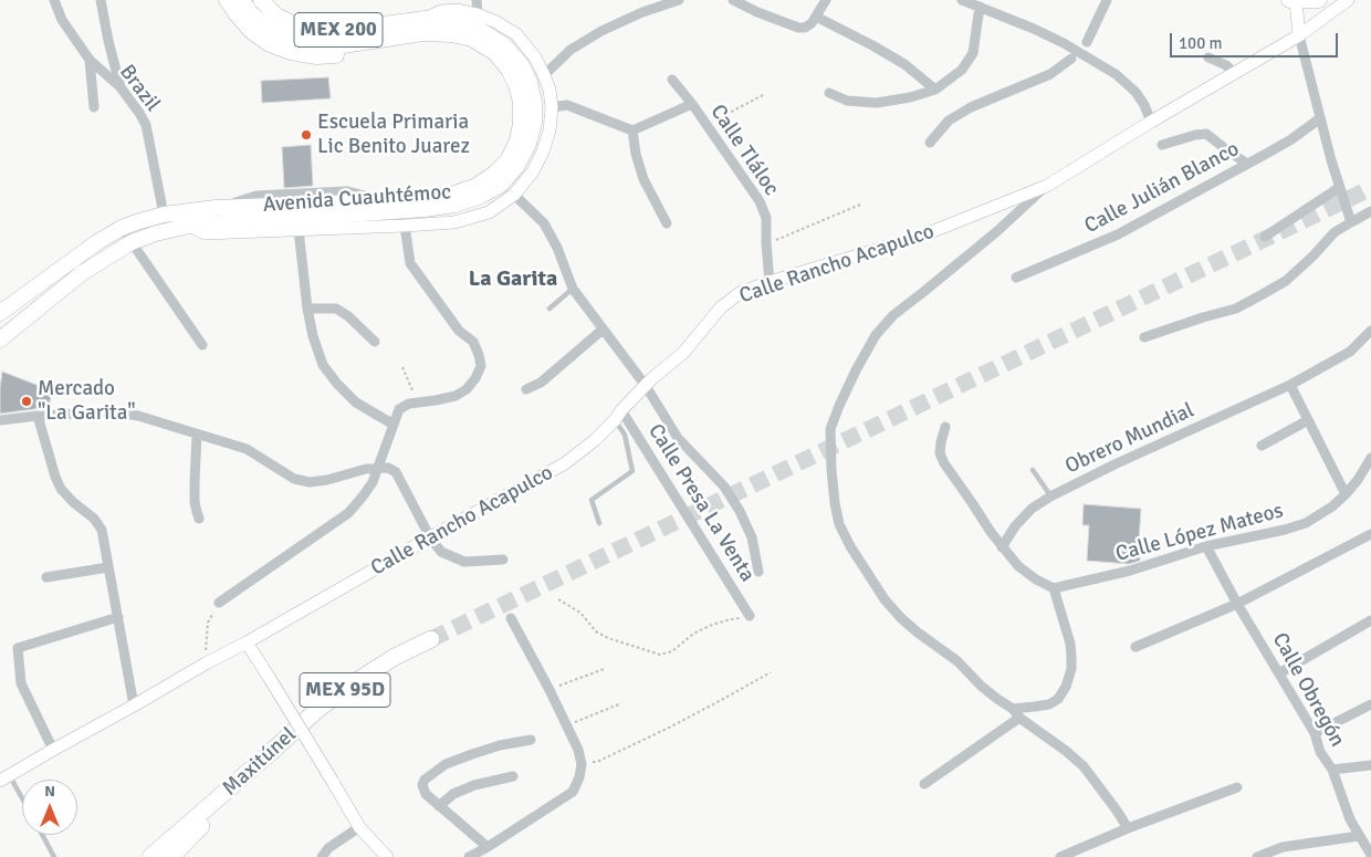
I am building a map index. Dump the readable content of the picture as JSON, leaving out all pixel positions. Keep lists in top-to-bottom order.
{
  "streets": {
    "highway": ["MEX 95D", "Maxitúnel"],
    "main road": ["MEX 200", "Avenida Cuauhtémoc", "Calle Rancho Acapulco"],
    "street": [
      "Brazil",
      "Calle Tláloc",
      "Calle Julián Blanco",
      "Obrero Mundial",
      "Calle Presa La Venta",
      "Calle López Mateos",
      "Calle Obregón"
    ]
  },
  "crossings": [
    ["Brazil", "Avenida Cuauhtémoc"],
    ["Calle Tláloc", "Calle Rancho Acapulco"],
    ["Calle Rancho Acapulco", "Calle Presa La Venta"],
    ["Calle López Mateos", "Calle Obregón"],
    ["MEX 95D", "Maxitúnel"]
  ],
  "districts": ["La Garita"],
  "places": ["Escuela Primaria Lic Benito Juarez", "Mercado \"La Garita\""],
  "scale_bar": "100 m",
  "north": "top"
}
